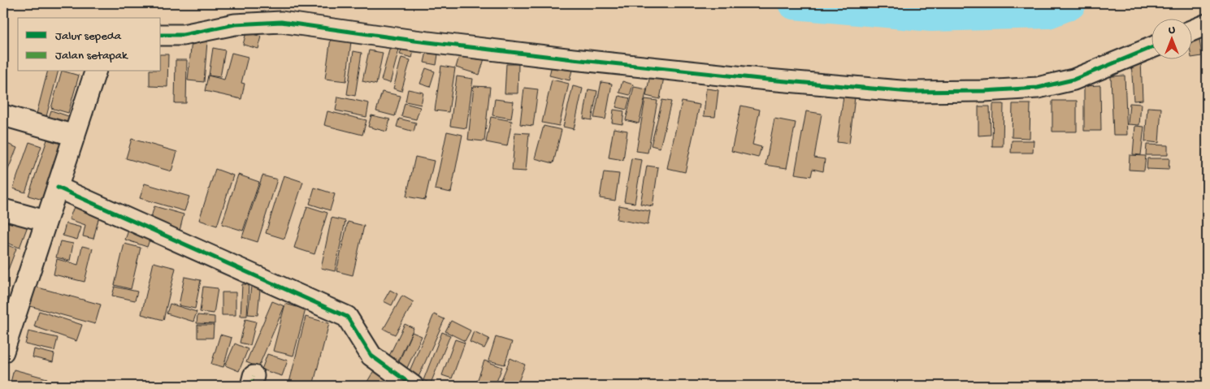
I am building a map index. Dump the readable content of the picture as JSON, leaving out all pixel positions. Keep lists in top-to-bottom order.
{
  "legend": ["Jalur sepeda", "Jalan setapak"],
  "north": "top"
}
